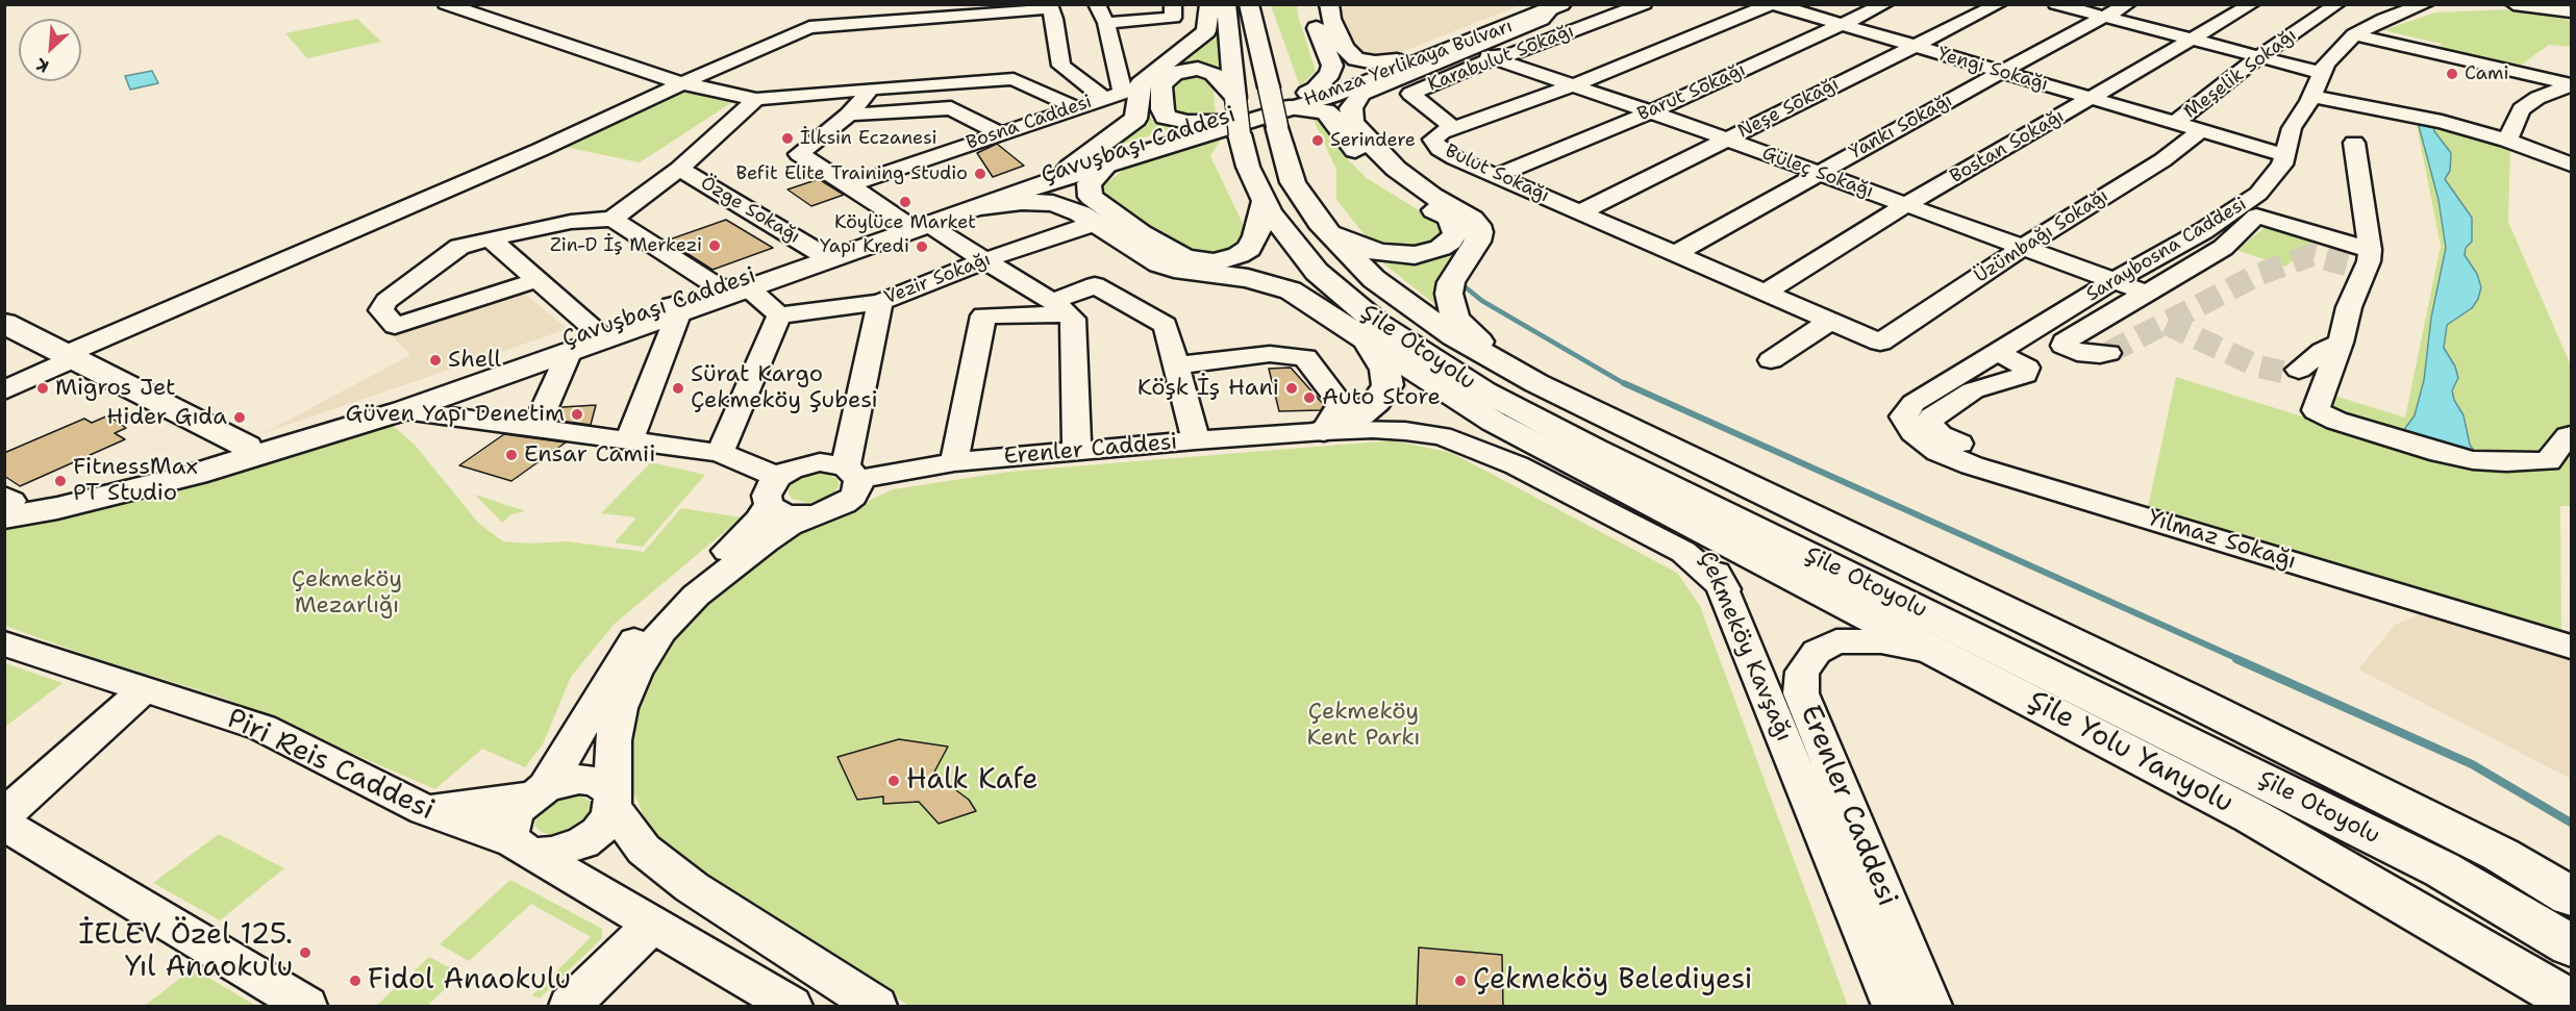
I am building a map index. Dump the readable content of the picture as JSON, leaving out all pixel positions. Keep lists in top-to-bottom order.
{
  "streets": {
    "main road": [
      "Hamza Yerlikaya Bulvarı",
      "Çavuşbaşı Caddesi",
      "Şile Otoyolu",
      "Çekmeköy Kavşağı",
      "Şile Yolu Yanyolu"
    ],
    "street": [
      "Karabulut Sokağı",
      "Yengi Sokağı",
      "Meşelik Sokağı",
      "Barut Sokağı",
      "Neşe Sokağı",
      "Bosna Caddesi",
      "Yankı Sokağı",
      "Bostan Sokağı",
      "Güleç Sokağı",
      "Bulut Sokağı",
      "Özge Sokağı",
      "Üzümbağı Sokağı",
      "Saraybosna Caddesi",
      "Vezir Sokağı",
      "Erenler Caddesi",
      "Yılmaz Sokağı",
      "Piri Reis Caddesi"
    ]
  },
  "crossings": [
    ["Karabulut Sokağı", "Güleç Sokağı"],
    ["Karabulut Sokağı", "Bulut Sokağı"],
    ["Hamza Yerlikaya Bulvarı", "Çavuşbaşı Caddesi"],
    ["Hamza Yerlikaya Bulvarı", "Şile Otoyolu"],
    ["Yengi Sokağı", "Meşelik Sokağı"],
    ["Yengi Sokağı", "Barut Sokağı"],
    ["Yengi Sokağı", "Neşe Sokağı"],
    ["Yengi Sokağı", "Yankı Sokağı"],
    ["Yengi Sokağı", "Bostan Sokağı"],
    ["Yengi Sokağı", "Bulut Sokağı"],
    ["Yengi Sokağı", "Üzümbağı Sokağı"],
    ["Yengi Sokağı", "Saraybosna Caddesi"],
    ["Barut Sokağı", "Güleç Sokağı"],
    ["Barut Sokağı", "Bulut Sokağı"],
    ["Neşe Sokağı", "Güleç Sokağı"],
    ["Neşe Sokağı", "Bulut Sokağı"],
    ["Yankı Sokağı", "Güleç Sokağı"],
    ["Yankı Sokağı", "Bulut Sokağı"],
    ["Çavuşbaşı Caddesi", "Özge Sokağı"],
    ["Çavuşbaşı Caddesi", "Şile Otoyolu"],
    ["Bostan Sokağı", "Güleç Sokağı"],
    ["Bostan Sokağı", "Bulut Sokağı"],
    ["Güleç Sokağı", "Bulut Sokağı"],
    ["Güleç Sokağı", "Üzümbağı Sokağı"],
    ["Güleç Sokağı", "Saraybosna Caddesi"],
    ["Bulut Sokağı", "Üzümbağı Sokağı"],
    ["Saraybosna Caddesi", "Yılmaz Sokağı"],
    ["Erenler Caddesi", "Çekmeköy Kavşağı"],
    ["Erenler Caddesi", "Şile Yolu Yanyolu"],
    ["Çekmeköy Kavşağı", "Şile Yolu Yanyolu"]
  ],
  "parks": ["Çekmeköy Mezarlığı", "Çekmeköy Kent Parkı"],
  "places": [
    "Cami",
    "İlksin Eczanesi",
    "Serindere",
    "Befit Elite Training Studio",
    "Köylüce Market",
    "Zin-D İş Merkezi",
    "Yapı Kredi",
    "Shell",
    "Migros Jet",
    "Sürat Kargo Çekmeköy Şubesi",
    "Köşk İş Hani",
    "Auto Store",
    "Güven Yapı Denetim",
    "Hider Gıda",
    "Ensar Camii",
    "FitnessMax PT Studio",
    "Halk Kafe",
    "İELEV Özel 125. Yıl Anaokulu",
    "Fidol Anaokulu",
    "Çekmeköy Belediyesi"
  ],
  "north": "bottom left"
}
